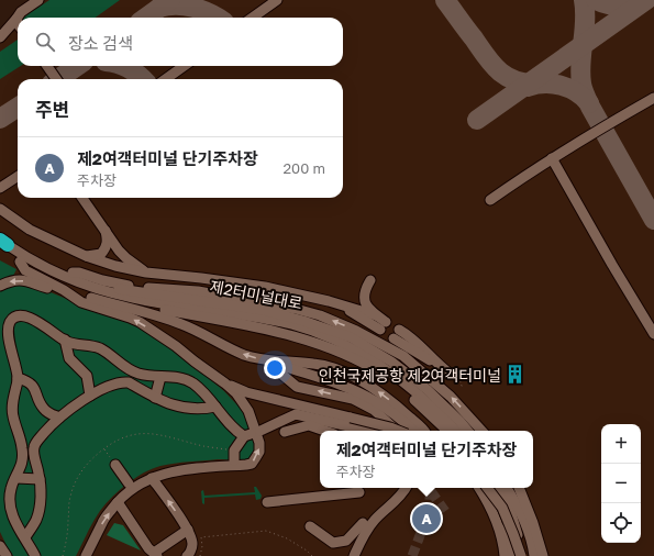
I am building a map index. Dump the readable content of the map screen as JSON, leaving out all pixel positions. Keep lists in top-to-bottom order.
{
  "streets": {
    "street": ["제2터미널대로"]
  },
  "places": {
    "building": ["인천국제공항 제2여객터미널"]
  },
  "page": {
    "search": "장소 검색",
    "heading": "주변",
    "list": [
      {
        "mark": "A",
        "name": "제2여객터미널 단기주차장",
        "note": "주차장",
        "value": "200 m"
      }
    ],
    "map_buttons": ["+", "−"],
    "popup": ["제2여객터미널 단기주차장", "주차장"],
    "pins": "A"
  }
}
